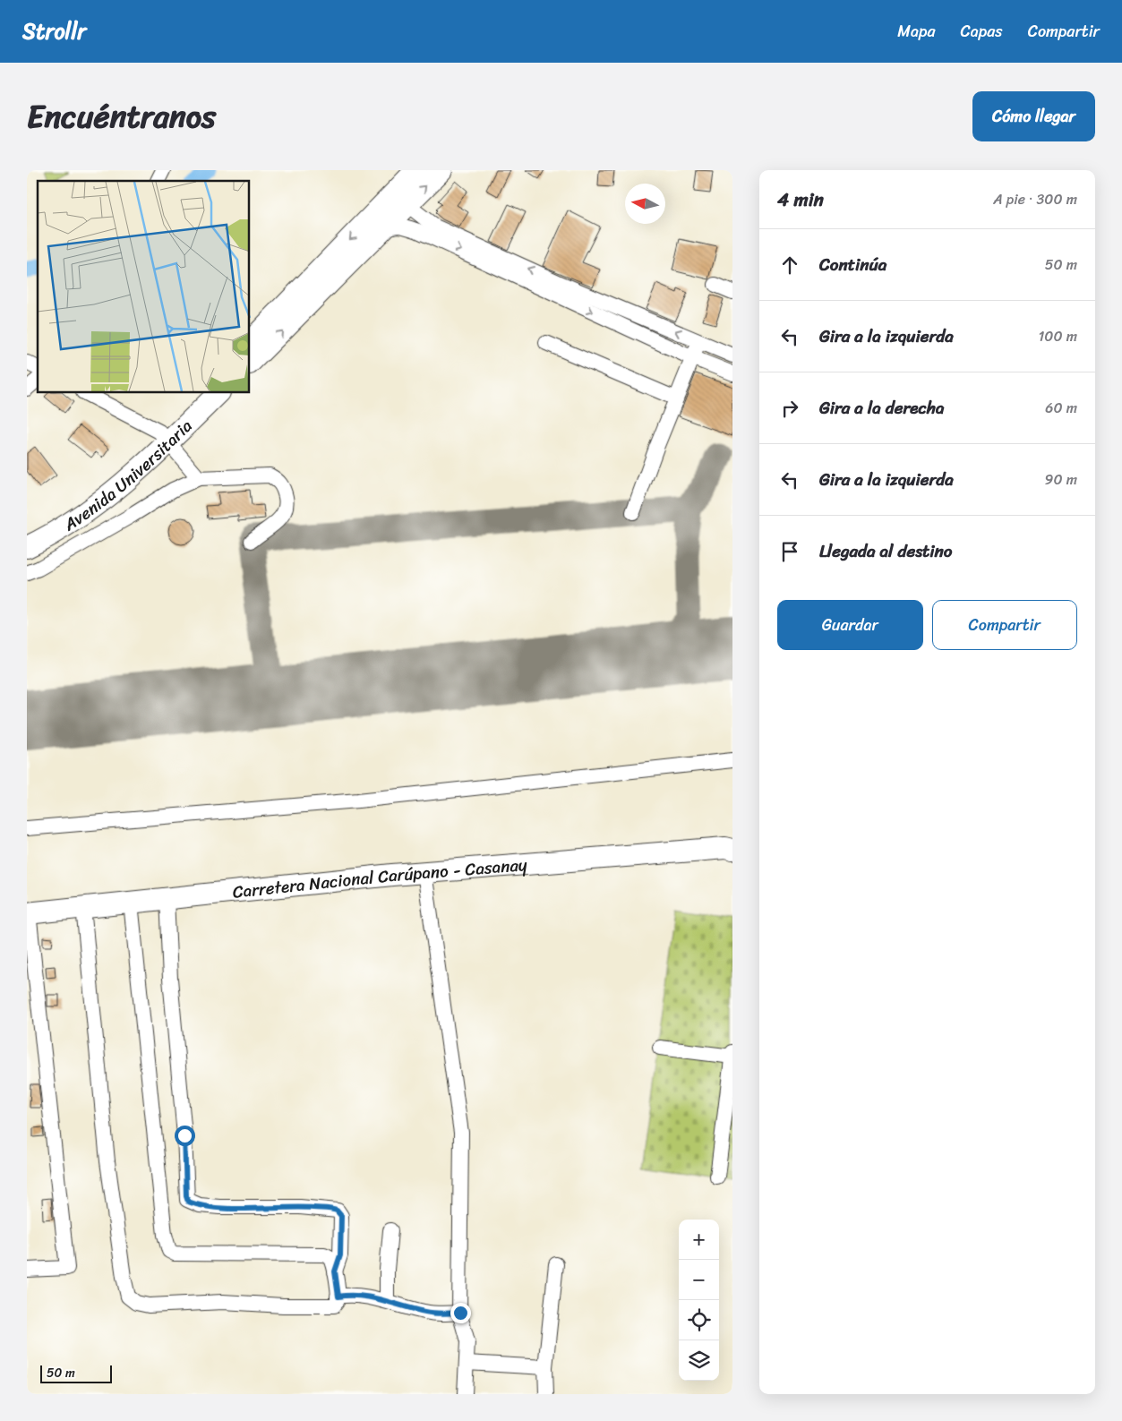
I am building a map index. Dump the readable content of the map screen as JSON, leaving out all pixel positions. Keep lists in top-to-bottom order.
{
  "streets": {
    "highway": ["Avenida Universitaria", "Carretera Nacional Carúpano - Casanay"]
  },
  "scale_bar": "50 m",
  "north": "left",
  "page": {
    "header": "Strollr",
    "nav": ["Mapa", "Capas", "Compartir"],
    "title": "Encuéntranos",
    "buttons": [
      "Cómo llegar",
      ["Guardar", "Compartir"]
    ],
    "heading": ["4 min", "A pie · 300 m"],
    "list": [
      ["Continúa", "50 m"],
      ["Gira a la izquierda", "100 m"],
      ["Gira a la derecha", "60 m"],
      ["Gira a la izquierda", "90 m"],
      "Llegada al destino"
    ],
    "map_buttons": ["+", "−"],
    "scale": "50 m"
  }
}
